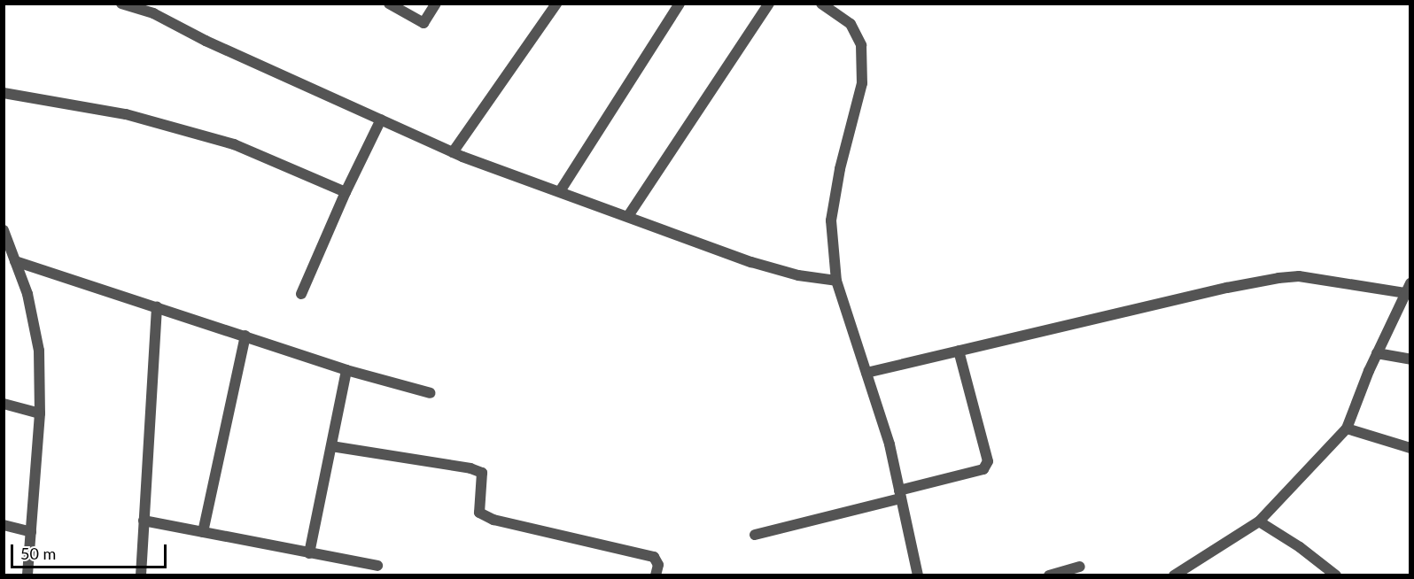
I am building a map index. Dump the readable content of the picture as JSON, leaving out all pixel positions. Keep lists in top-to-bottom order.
{
  "scale_bar": "50 m"
}
